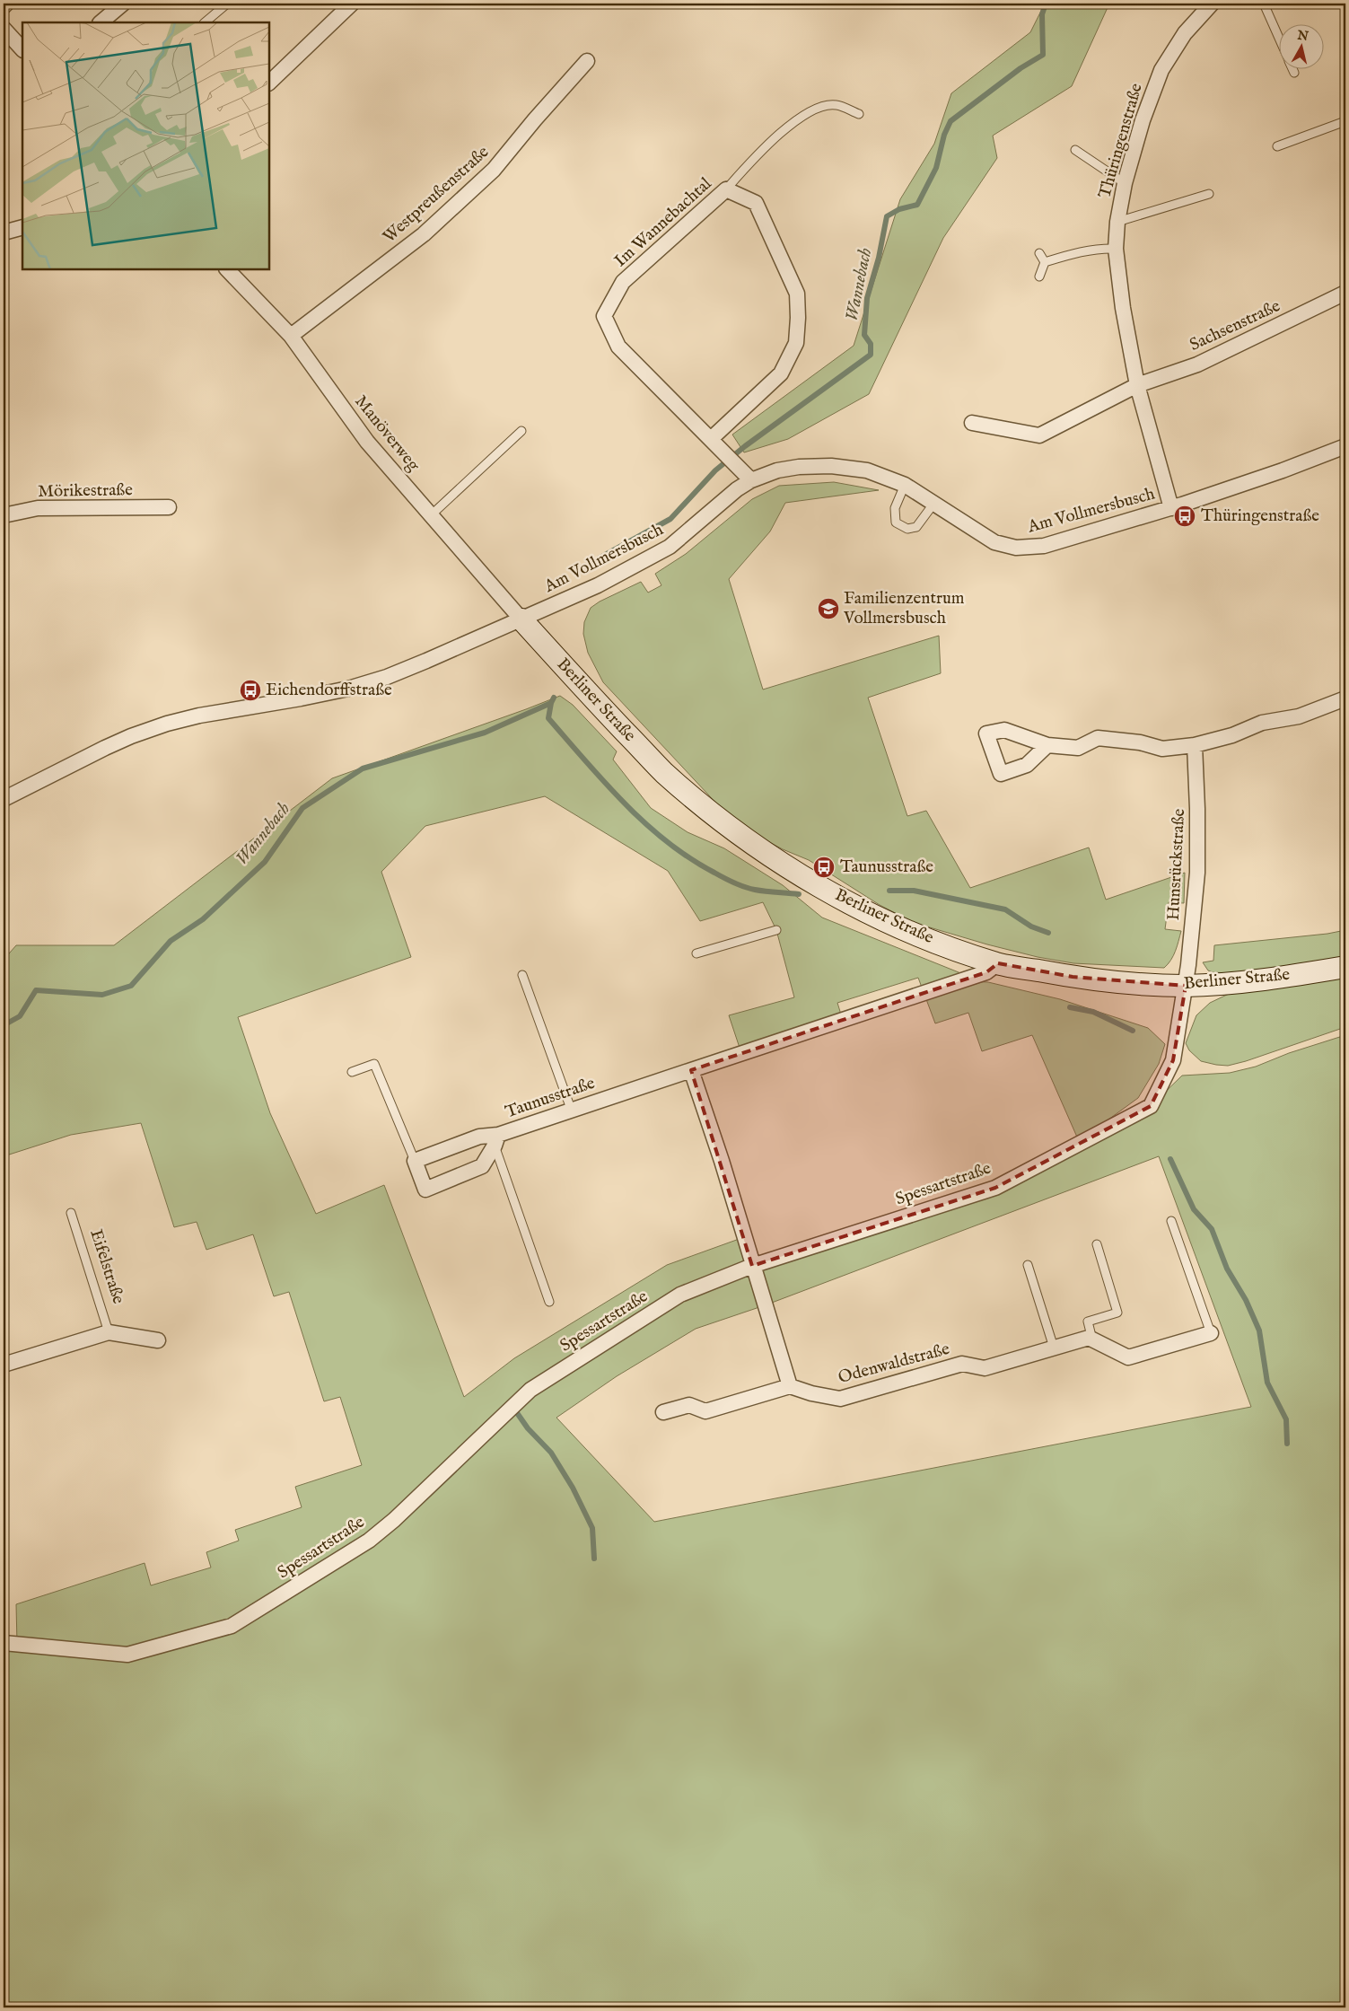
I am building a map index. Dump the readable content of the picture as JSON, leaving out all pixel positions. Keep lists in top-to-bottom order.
{
  "streets": {
    "street": [
      "Thüringenstraße",
      "Westpreußenstraße",
      "Im Wannebachtal",
      "Sachsenstraße",
      "Manöverweg",
      "Mörikestraße",
      "Am Vollmersbusch",
      "Berliner Straße",
      "Hunsrückstraße",
      "Taunusstraße",
      "Spessartstraße",
      "Odenwaldstraße"
    ],
    "lane": ["Eifelstraße"]
  },
  "crossings": [
    ["Thüringenstraße", "Sachsenstraße"],
    ["Thüringenstraße", "Am Vollmersbusch"],
    ["Westpreußenstraße", "Manöverweg"],
    ["Im Wannebachtal", "Am Vollmersbusch"],
    ["Manöverweg", "Am Vollmersbusch"],
    ["Manöverweg", "Berliner Straße"],
    ["Am Vollmersbusch", "Berliner Straße"],
    ["Berliner Straße", "Hunsrückstraße"],
    ["Berliner Straße", "Taunusstraße"],
    ["Berliner Straße", "Spessartstraße"],
    ["Hunsrückstraße", "Spessartstraße"]
  ],
  "water": ["Wannebach"],
  "places": {
    "bus stop": ["Thüringenstraße", "Eichendorffstraße", "Taunusstraße"],
    "school or university": ["Familienzentrum Vollmersbusch"]
  },
  "north": "top"
}
